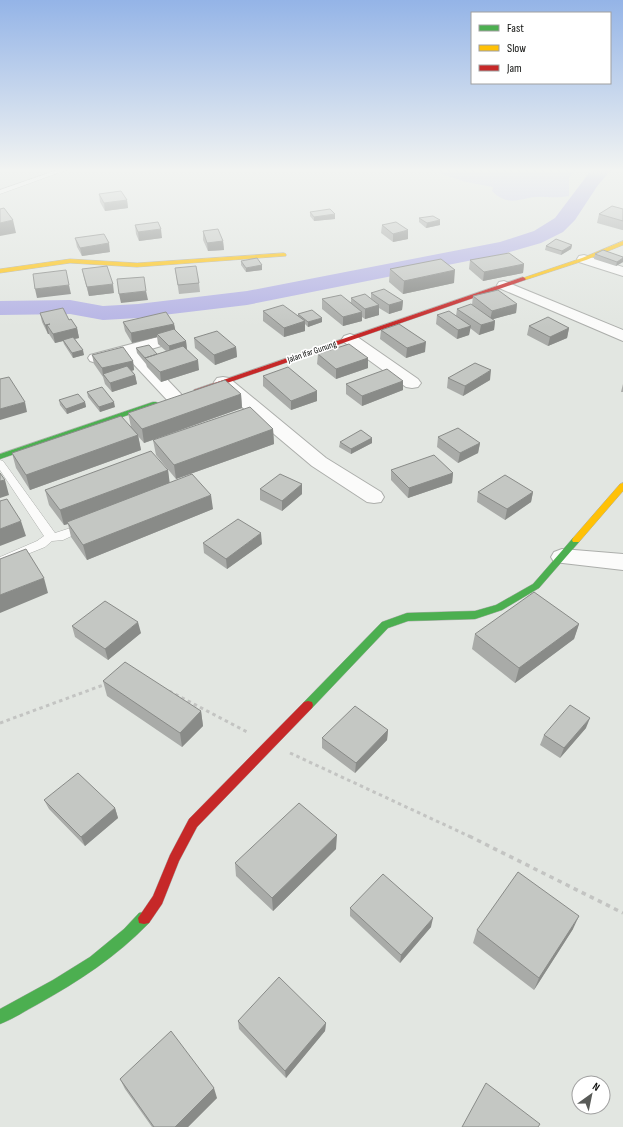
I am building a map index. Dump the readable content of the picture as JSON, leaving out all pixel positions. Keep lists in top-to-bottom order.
{
  "streets": {
    "street": ["Jalan Ifar Gunung"]
  },
  "legend": ["Fast", "Slow", "Jam"],
  "north": "top right"
}
